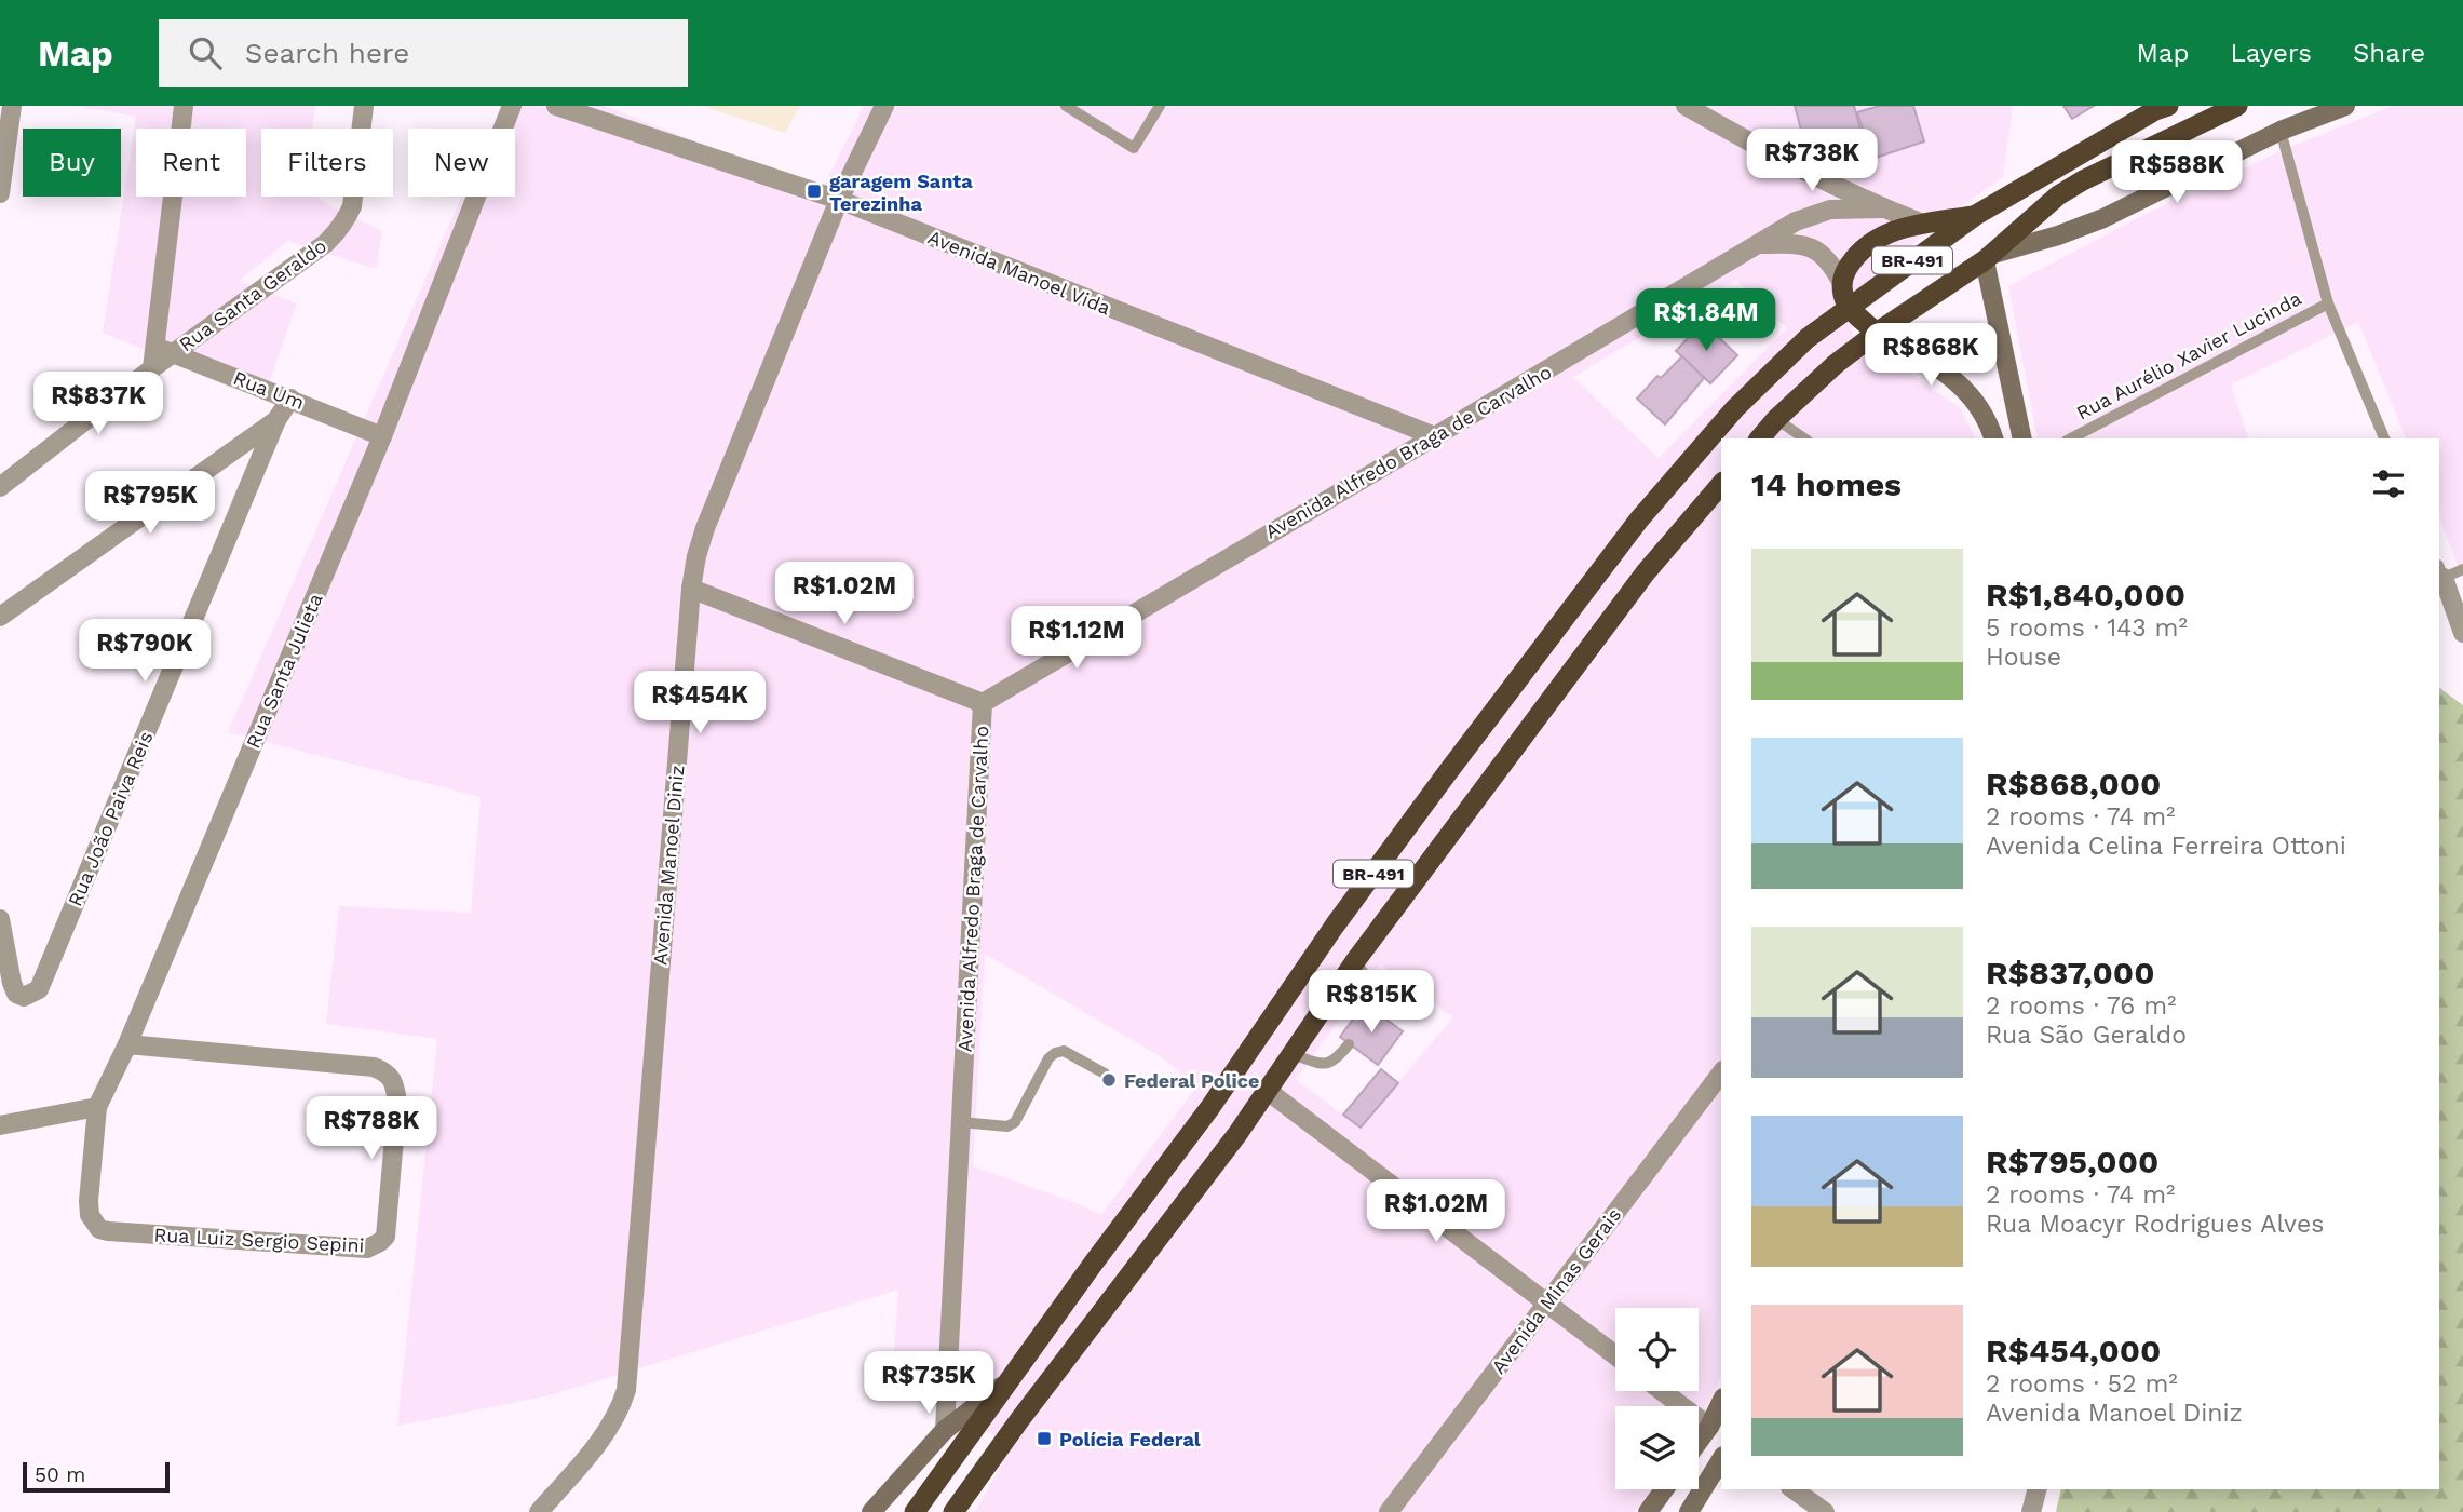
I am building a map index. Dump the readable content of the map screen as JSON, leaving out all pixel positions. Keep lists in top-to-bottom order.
{
  "streets": {
    "highway": ["BR-491"],
    "street": [
      "Avenida Manoel Vida",
      "Rua Santa Geraldo",
      "Rua Um",
      "Avenida Alfredo Braga de Carvalho",
      "Rua Santa Julieta",
      "Rua João Paiva Reis",
      "Avenida Manoel Diniz",
      "Rua Luiz Sergio Sepini",
      "Avenida Minas Gerais"
    ],
    "lane": ["Rua Aurélio Xavier Lucinda"]
  },
  "crossings": [
    ["Avenida Manoel Vida", "Avenida Alfredo Braga de Carvalho"],
    ["Avenida Manoel Vida", "Avenida Manoel Diniz"],
    ["Rua Santa Geraldo", "Rua Um"],
    ["Rua Um", "Rua Santa Julieta"],
    ["Rua Um", "Rua João Paiva Reis"],
    ["Rua Santa Julieta", "Rua Luiz Sergio Sepini"]
  ],
  "places": {
    "transit": ["garagem Santa Terezinha", "Polícia Federal"],
    "other": ["Federal Police"]
  },
  "scale_bar": "50 m",
  "page": {
    "header": "Map",
    "search": "Search here",
    "nav": ["Map", "Layers", "Share"],
    "price": [
      "R$738K",
      "R$588K",
      "R$1.84M",
      "R$868K",
      "R$837K",
      "R$795K",
      "R$1.02M",
      "R$1.12M",
      "R$790K",
      "R$454K",
      "R$815K",
      "R$788K",
      "R$1.02M",
      "R$735K"
    ],
    "chip": [
      "Buy",
      "Rent",
      "Filters",
      "New"
    ],
    "heading": "14 homes",
    "list": [
      {
        "name": "R$1,840,000",
        "note": "5 rooms · 143 m² · House"
      },
      {
        "name": "R$868,000",
        "note": "2 rooms · 74 m² · Avenida Celina Ferreira Ottoni"
      },
      {
        "name": "R$837,000",
        "note": "2 rooms · 76 m² · Rua São Geraldo"
      },
      {
        "name": "R$795,000",
        "note": "2 rooms · 74 m² · Rua Moacyr Rodrigues Alves"
      },
      {
        "name": "R$454,000",
        "note": "2 rooms · 52 m² · Avenida Manoel Diniz"
      }
    ],
    "scale": "50 m"
  }
}
